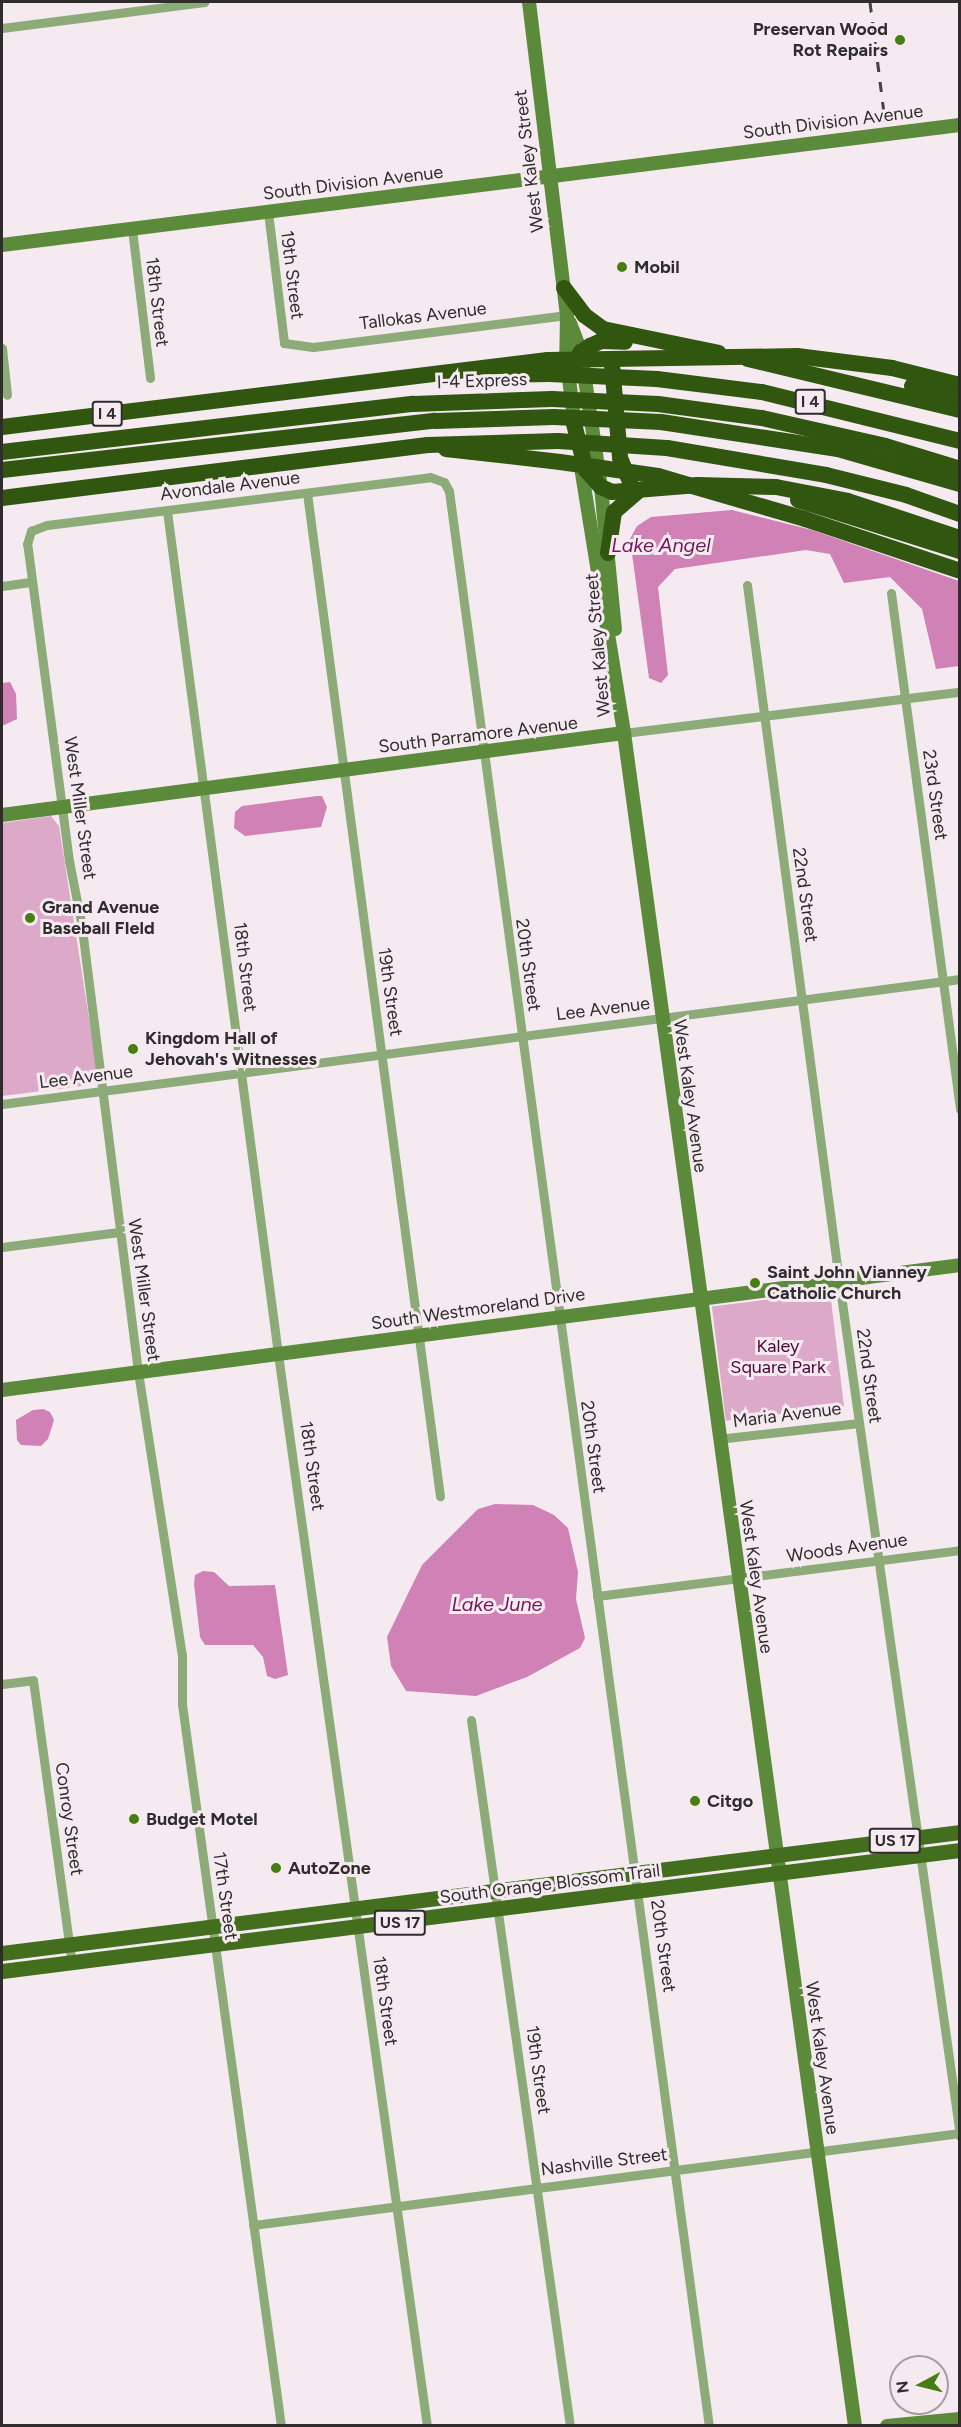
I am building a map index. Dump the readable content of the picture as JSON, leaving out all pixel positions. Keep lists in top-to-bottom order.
{
  "streets": {
    "highway": ["I-4 Express", "I 4"],
    "main road": ["US 17", "South Orange Blossom Trail"],
    "street": [
      "South Division Avenue",
      "West Kaley Street",
      "19th Street",
      "18th Street",
      "Tallokas Avenue",
      "Avondale Avenue",
      "South Parramore Avenue",
      "23rd Street",
      "West Miller Street",
      "22nd Street",
      "20th Street",
      "Lee Avenue",
      "West Kaley Avenue",
      "South Westmoreland Drive",
      "Maria Avenue",
      "Woods Avenue",
      "Conroy Street",
      "17th Street",
      "Nashville Street"
    ]
  },
  "crossings": [
    ["South Division Avenue", "West Kaley Street"],
    ["South Division Avenue", "19th Street"],
    ["South Division Avenue", "18th Street"],
    ["West Kaley Street", "Tallokas Avenue"],
    ["West Kaley Street", "South Parramore Avenue"],
    ["West Kaley Street", "West Kaley Avenue"],
    ["19th Street", "Tallokas Avenue"],
    ["19th Street", "Avondale Avenue"],
    ["19th Street", "South Parramore Avenue"],
    ["19th Street", "Lee Avenue"],
    ["19th Street", "South Westmoreland Drive"],
    ["19th Street", "South Orange Blossom Trail"],
    ["19th Street", "Nashville Street"],
    ["18th Street", "Avondale Avenue"],
    ["18th Street", "South Parramore Avenue"],
    ["18th Street", "Lee Avenue"],
    ["18th Street", "South Westmoreland Drive"],
    ["18th Street", "South Orange Blossom Trail"],
    ["18th Street", "Nashville Street"],
    ["Avondale Avenue", "West Miller Street"],
    ["Avondale Avenue", "20th Street"],
    ["South Parramore Avenue", "23rd Street"],
    ["South Parramore Avenue", "West Miller Street"],
    ["South Parramore Avenue", "22nd Street"],
    ["South Parramore Avenue", "20th Street"],
    ["South Parramore Avenue", "West Kaley Avenue"],
    ["23rd Street", "Lee Avenue"],
    ["West Miller Street", "Lee Avenue"],
    ["West Miller Street", "South Westmoreland Drive"],
    ["West Miller Street", "17th Street"],
    ["22nd Street", "Lee Avenue"],
    ["22nd Street", "South Westmoreland Drive"],
    ["22nd Street", "Maria Avenue"],
    ["22nd Street", "Woods Avenue"],
    ["22nd Street", "South Orange Blossom Trail"],
    ["22nd Street", "Nashville Street"],
    ["20th Street", "Lee Avenue"],
    ["20th Street", "South Westmoreland Drive"],
    ["20th Street", "Woods Avenue"],
    ["20th Street", "South Orange Blossom Trail"],
    ["20th Street", "Nashville Street"],
    ["Lee Avenue", "West Kaley Avenue"],
    ["West Kaley Avenue", "South Westmoreland Drive"],
    ["West Kaley Avenue", "Maria Avenue"],
    ["West Kaley Avenue", "Woods Avenue"],
    ["West Kaley Avenue", "South Orange Blossom Trail"],
    ["West Kaley Avenue", "Nashville Street"],
    ["South Westmoreland Drive", "17th Street"],
    ["Conroy Street", "South Orange Blossom Trail"],
    ["South Orange Blossom Trail", "17th Street"],
    ["17th Street", "Nashville Street"]
  ],
  "water": ["Lake Angel", "Lake June"],
  "parks": ["Kaley Square Park"],
  "places": [
    "Preservan Wood Rot Repairs",
    "Mobil",
    "Grand Avenue Baseball FIeld",
    "Kingdom Hall of Jehovah's Witnesses",
    "Saint John Vianney Catholic Church",
    "Citgo",
    "Budget Motel",
    "AutoZone"
  ],
  "north": "left"
}
